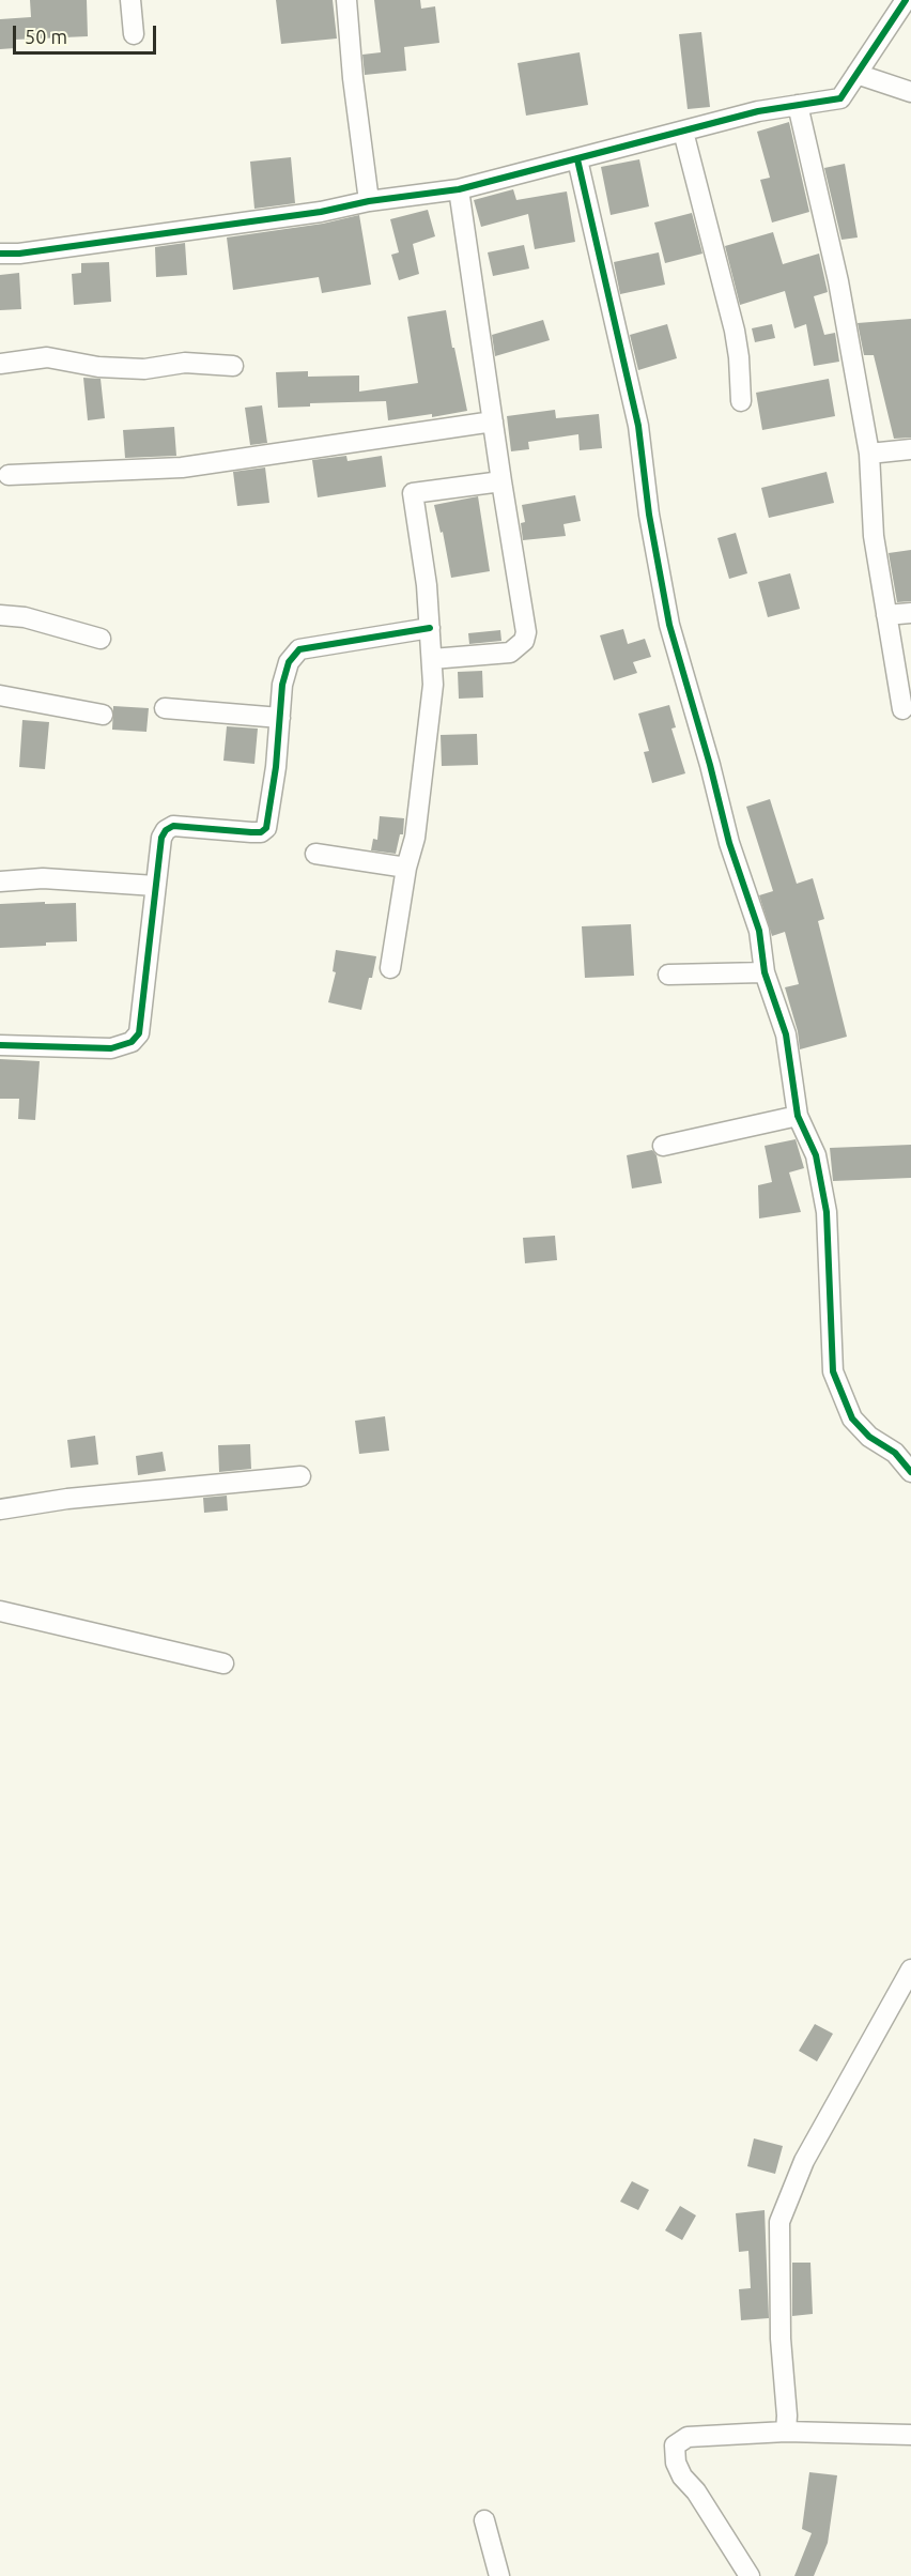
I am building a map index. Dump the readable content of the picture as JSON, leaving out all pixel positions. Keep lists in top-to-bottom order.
{
  "scale_bar": "50 m"
}
